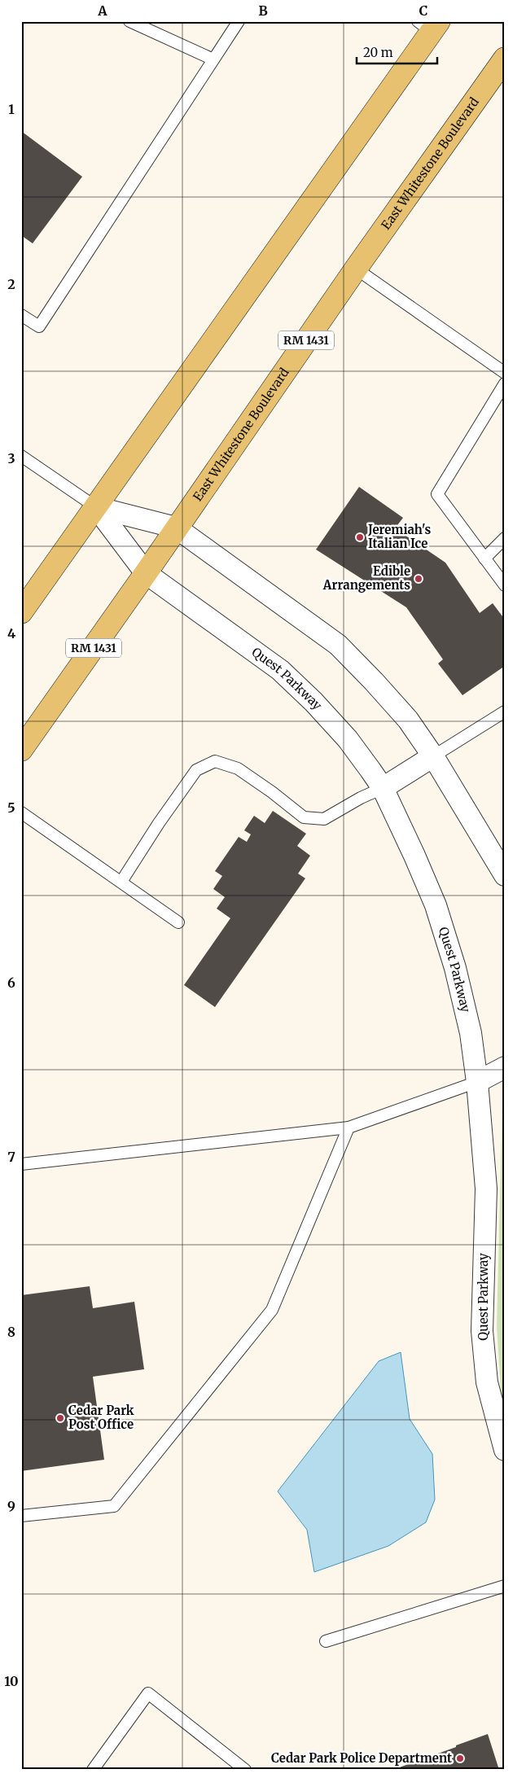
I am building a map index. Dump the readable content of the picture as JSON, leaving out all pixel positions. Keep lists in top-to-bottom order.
{
  "streets": {
    "main road": ["East Whitestone Boulevard", "RM 1431"],
    "street": ["Quest Parkway"]
  },
  "crossings": [
    ["East Whitestone Boulevard", "Quest Parkway"]
  ],
  "places": [
    "Jeremiah's Italian Ice",
    "Edible Arrangements",
    "Cedar Park Post Office",
    "Cedar Park Police Department"
  ],
  "scale_bar": "20 m",
  "grid": {
    "columns": ["A", "B", "C"],
    "rows": [
      "1",
      "2",
      "3",
      "4",
      "5",
      "6",
      "7",
      "8",
      "9",
      "10"
    ]
  }
}
